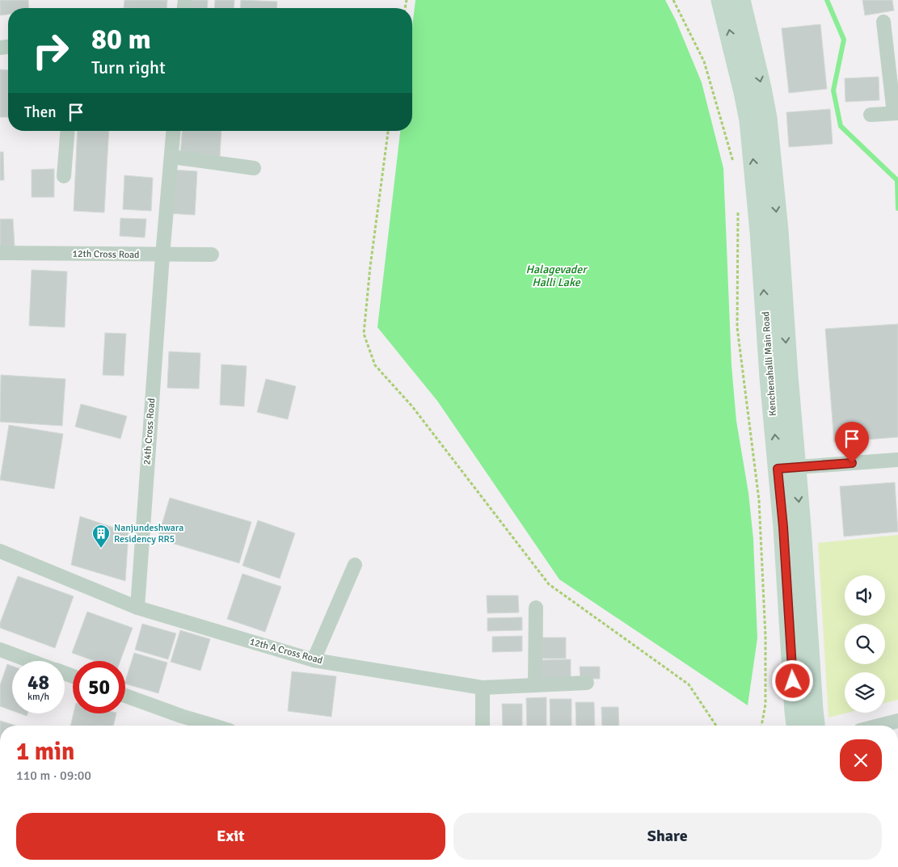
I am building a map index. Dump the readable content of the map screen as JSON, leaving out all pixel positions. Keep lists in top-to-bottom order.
{
  "streets": {
    "main road": ["Kenchenahalli Main Road"],
    "street": ["12th Cross Road", "24th Cross Road", "12th A Cross Road"]
  },
  "crossings": [
    ["12th Cross Road", "24th Cross Road"],
    ["24th Cross Road", "12th A Cross Road"]
  ],
  "water": ["Halagevader Halli Lake"],
  "places": {
    "building": ["Nanjundeshwara Residency RR5"]
  },
  "page": {
    "turn": ["80 m", "Turn right"],
    "then": "Then",
    "speed": "48 km/h",
    "limit": "50",
    "heading": ["1 min", "110 m · 09:00"],
    "buttons": ["Exit", "Share"]
  }
}
